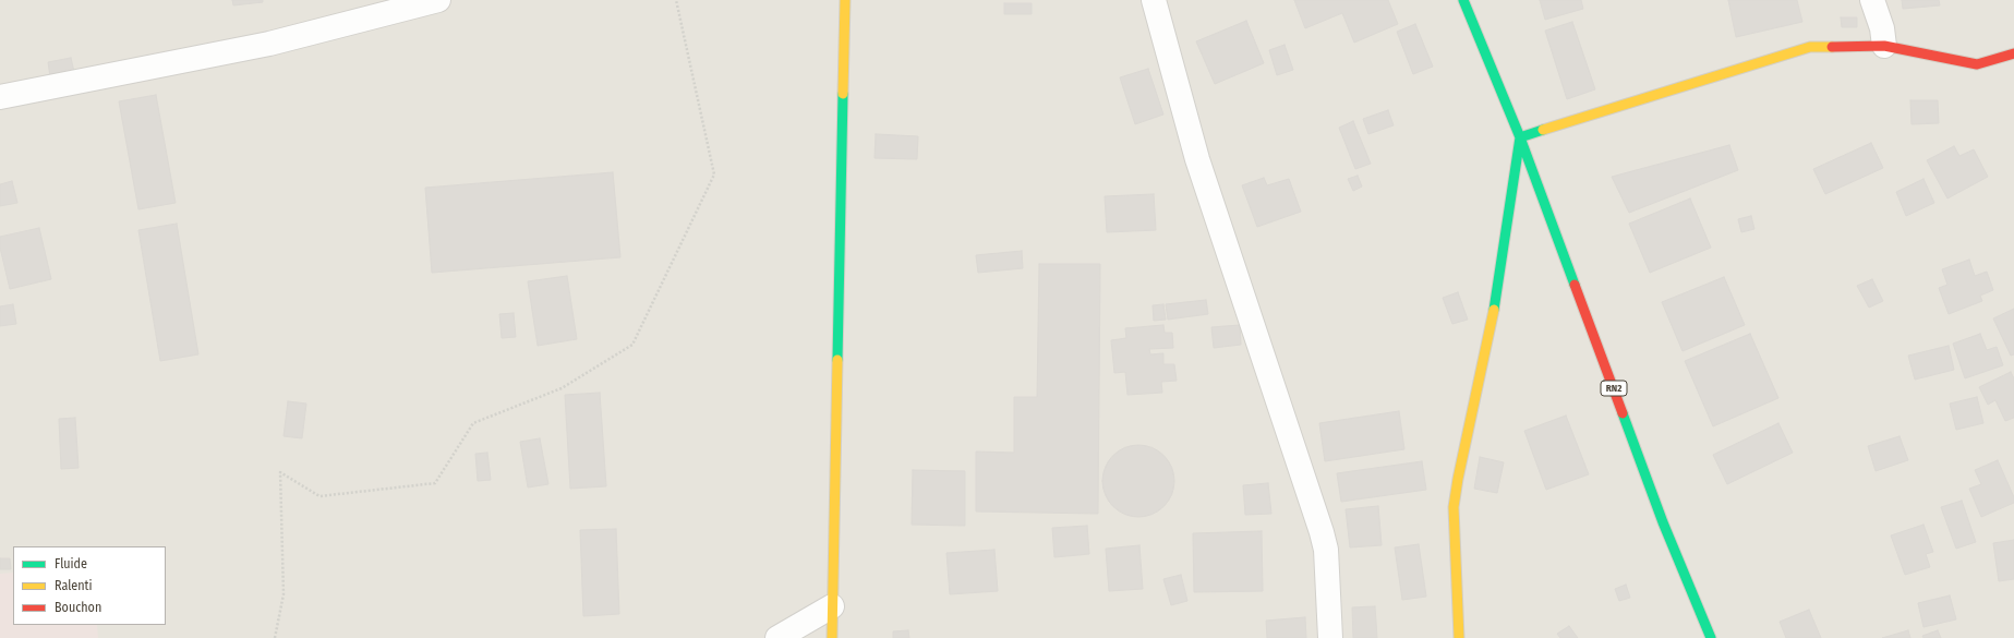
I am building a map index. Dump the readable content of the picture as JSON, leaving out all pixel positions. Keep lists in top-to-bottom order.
{
  "streets": {
    "main road": ["RN2"]
  },
  "legend": ["Fluide", "Ralenti", "Bouchon"]
}
